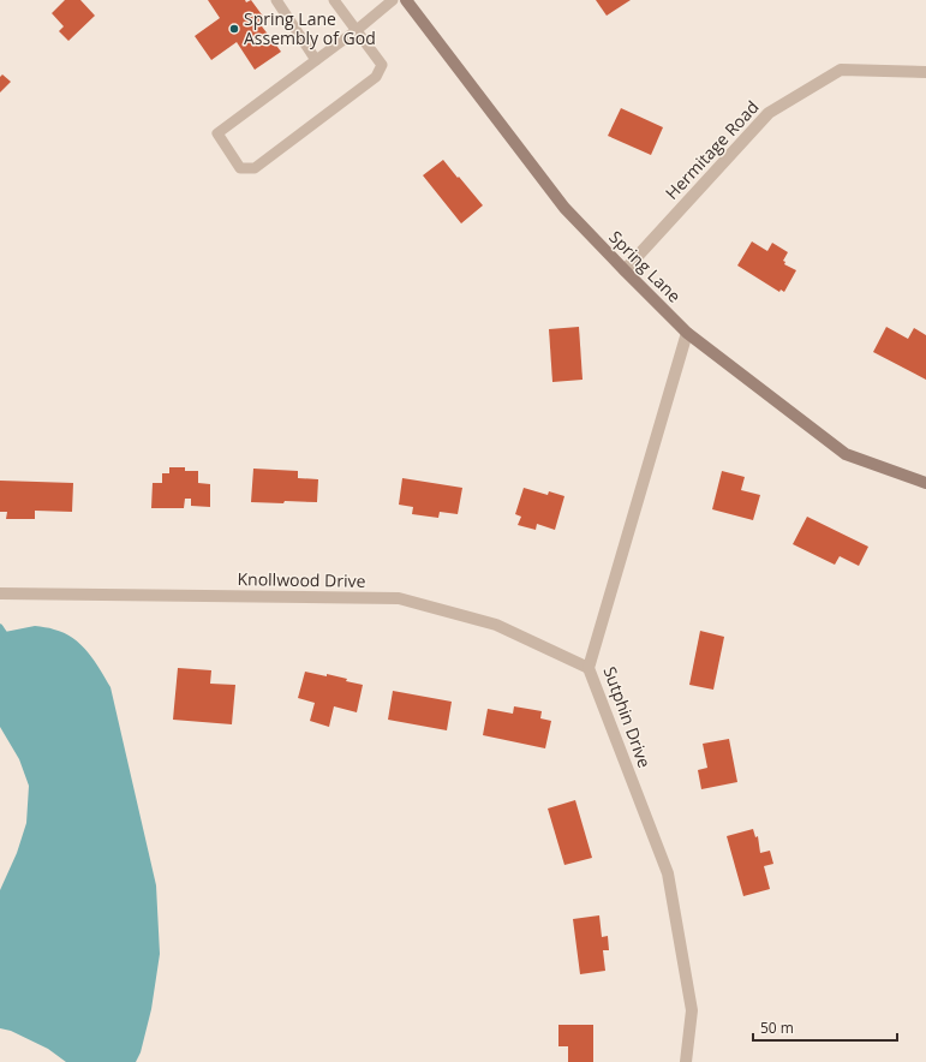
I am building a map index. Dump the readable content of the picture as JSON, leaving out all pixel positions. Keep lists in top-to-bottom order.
{
  "streets": {
    "street": [
      "Hermitage Road",
      "Spring Lane",
      "Knollwood Drive",
      "Sutphin Drive"
    ]
  },
  "crossings": [
    ["Hermitage Road", "Spring Lane"],
    ["Spring Lane", "Sutphin Drive"],
    ["Knollwood Drive", "Sutphin Drive"]
  ],
  "places": ["Spring Lane Assembly of God"],
  "scale_bar": "50 m"
}
